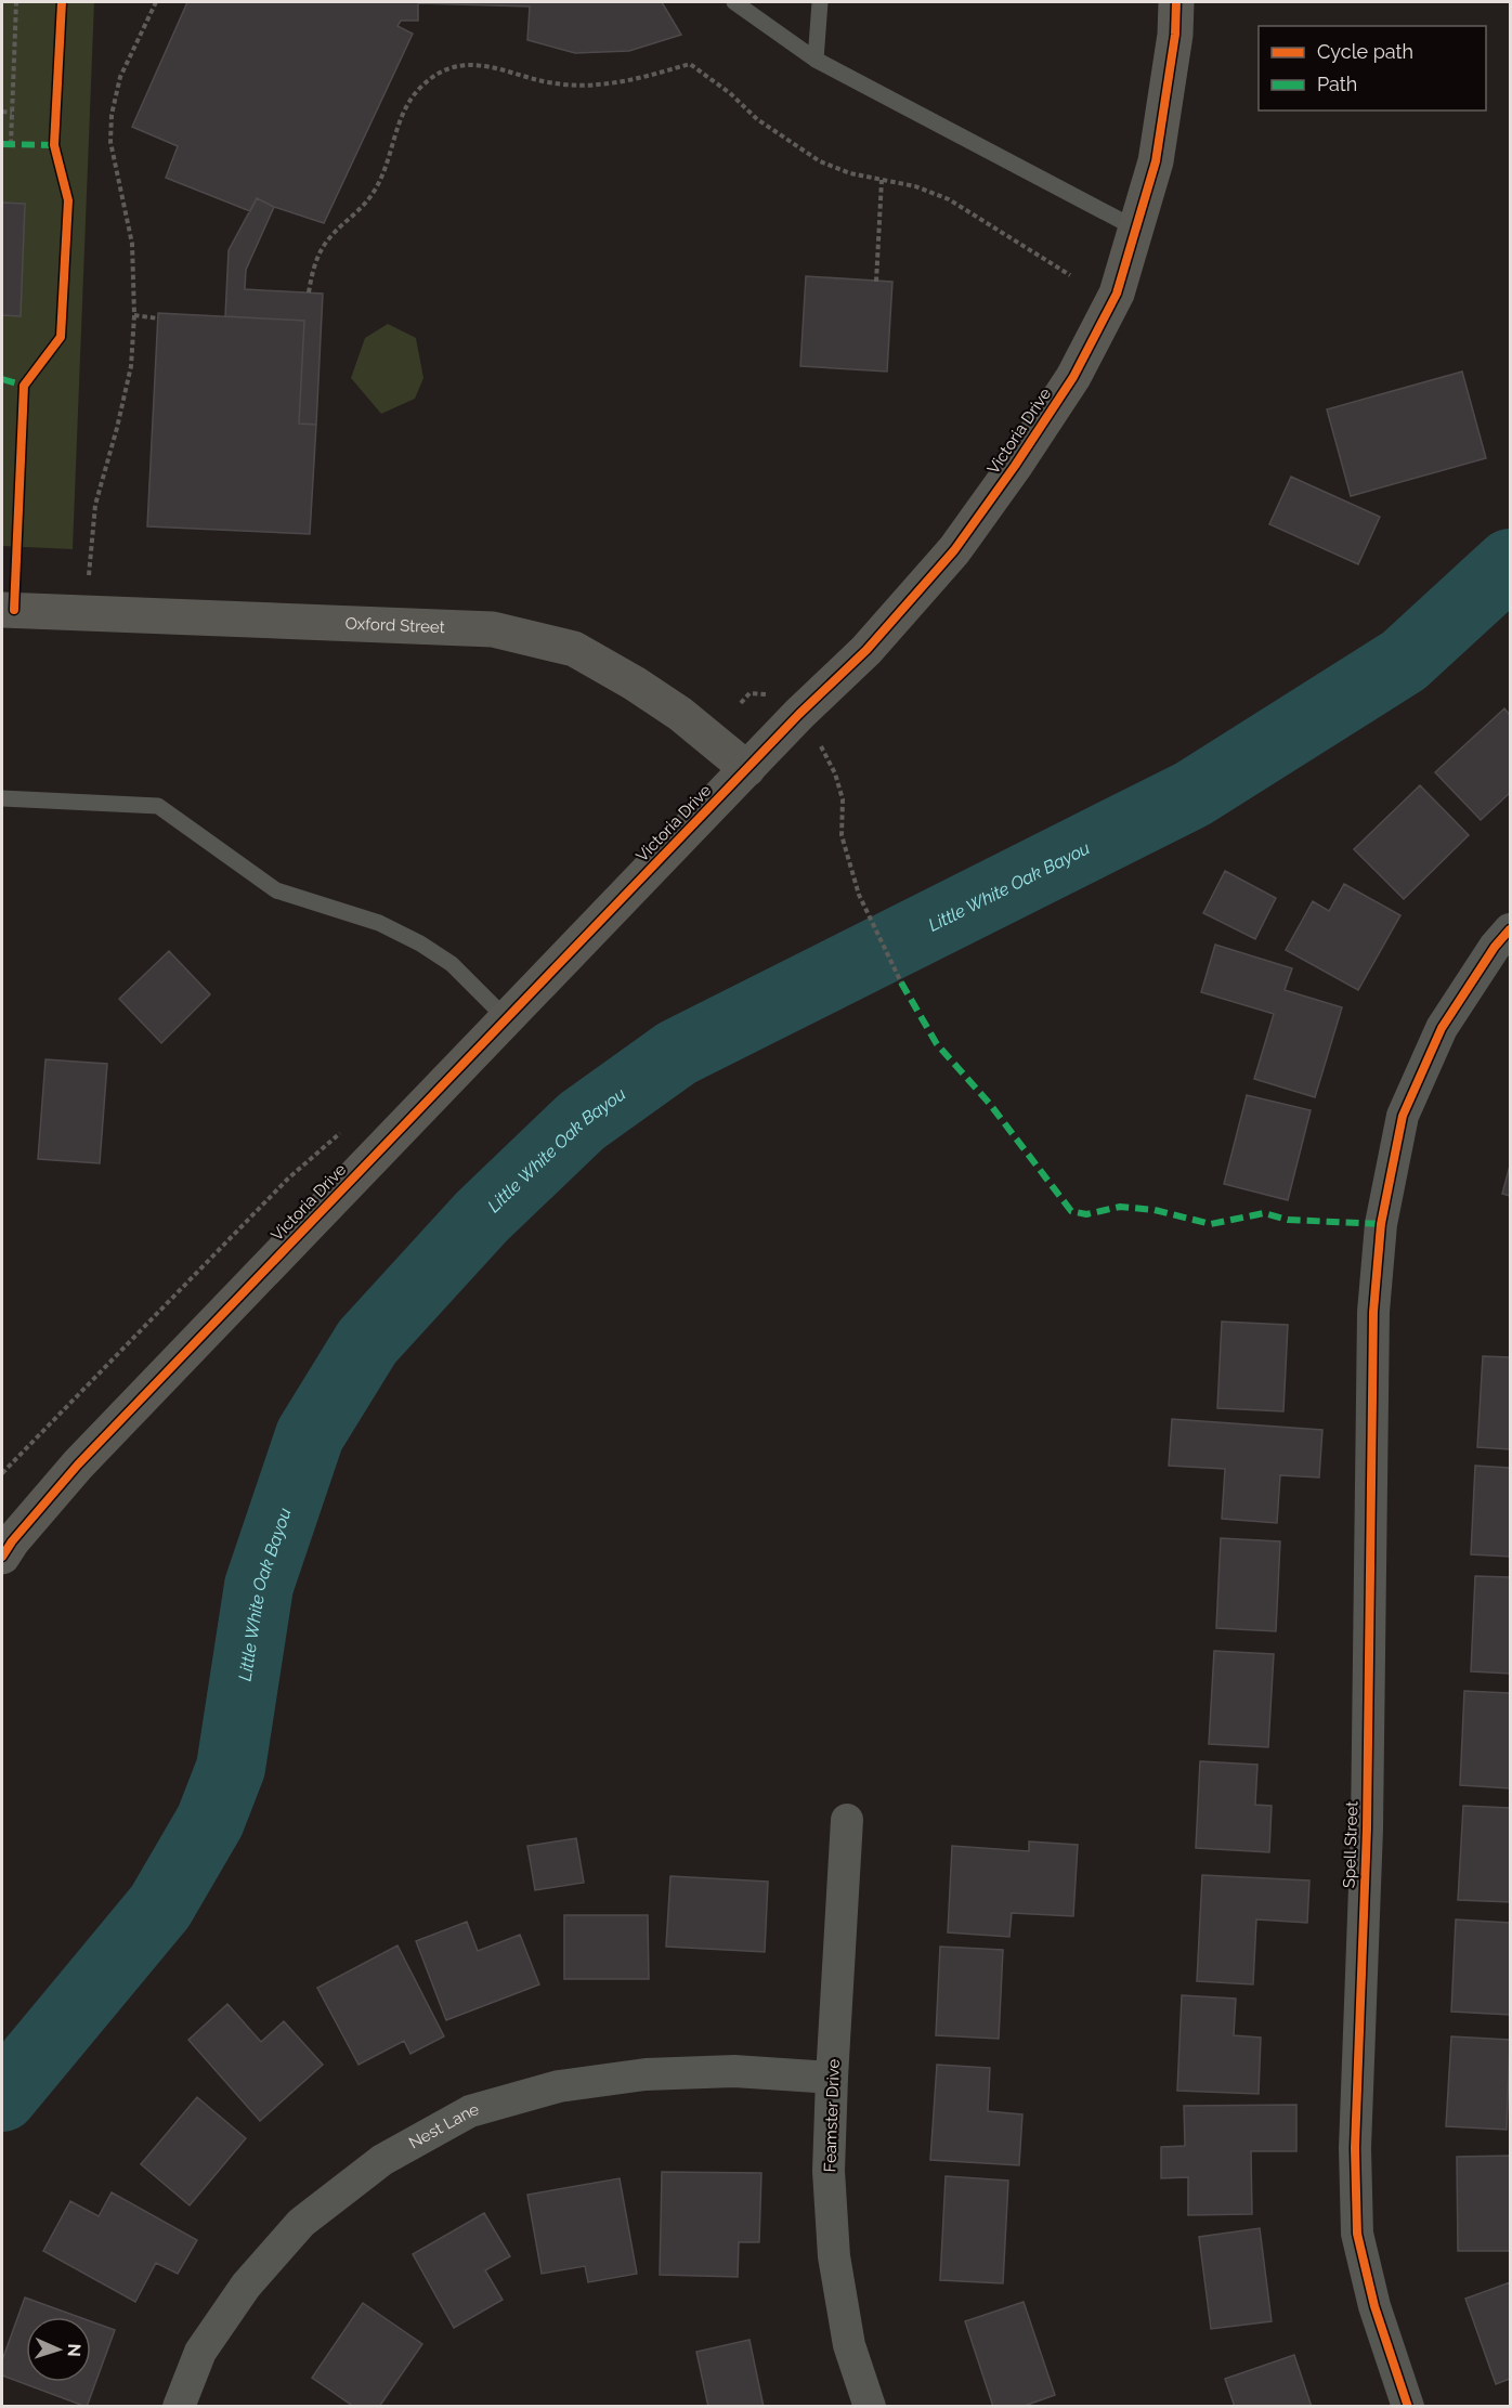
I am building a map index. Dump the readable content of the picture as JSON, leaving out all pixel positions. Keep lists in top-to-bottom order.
{
  "streets": {
    "street": [
      "Victoria Drive",
      "Oxford Street",
      "Spell Street",
      "Feamster Drive",
      "Nest Lane"
    ]
  },
  "crossings": [
    ["Victoria Drive", "Oxford Street"],
    ["Feamster Drive", "Nest Lane"]
  ],
  "water": ["Little White Oak Bayou"],
  "legend": ["Cycle path", "Path"],
  "north": "right"
}
